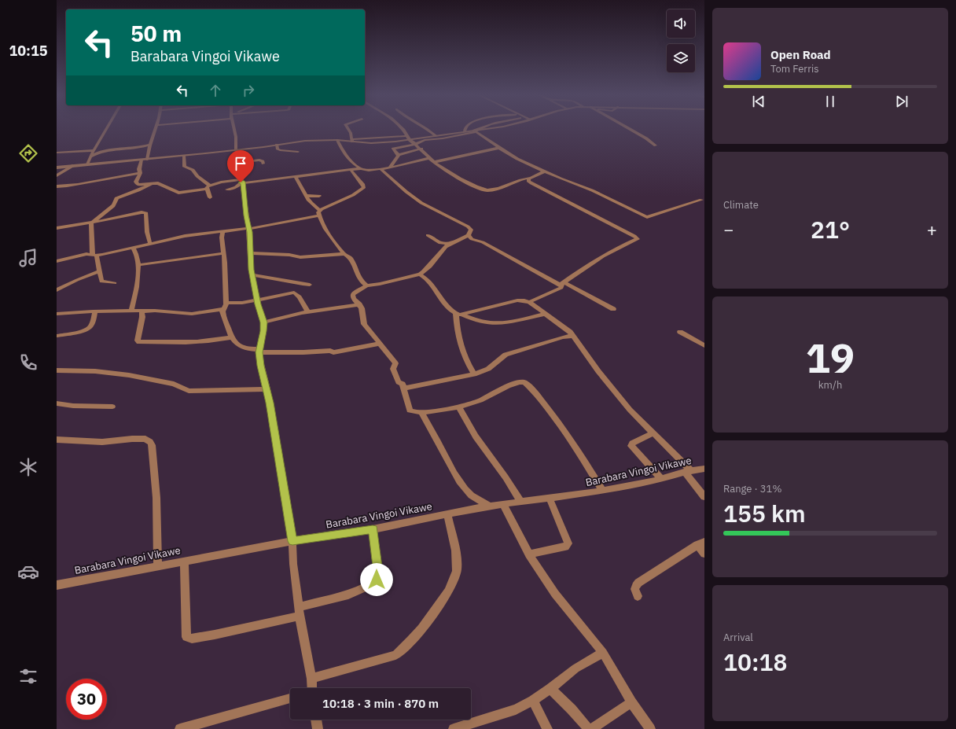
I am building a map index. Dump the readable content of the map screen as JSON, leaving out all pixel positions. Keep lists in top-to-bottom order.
{
  "streets": {
    "street": ["Barabara Vingoi Vikawe"]
  },
  "page": {
    "tabs": "10:15",
    "turn": ["50 m", "Barabara Vingoi Vikawe"],
    "song": ["Open Road", "Tom Ferris"],
    "tile": [
      "Climate",
      ["19", "km/h"],
      ["Range · 31%", "155 km"],
      ["Arrival", "10:18"]
    ],
    "heat": ["−", "21°", "+"],
    "limit": "30",
    "trip": "10:18 · 3 min · 870 m"
  }
}
